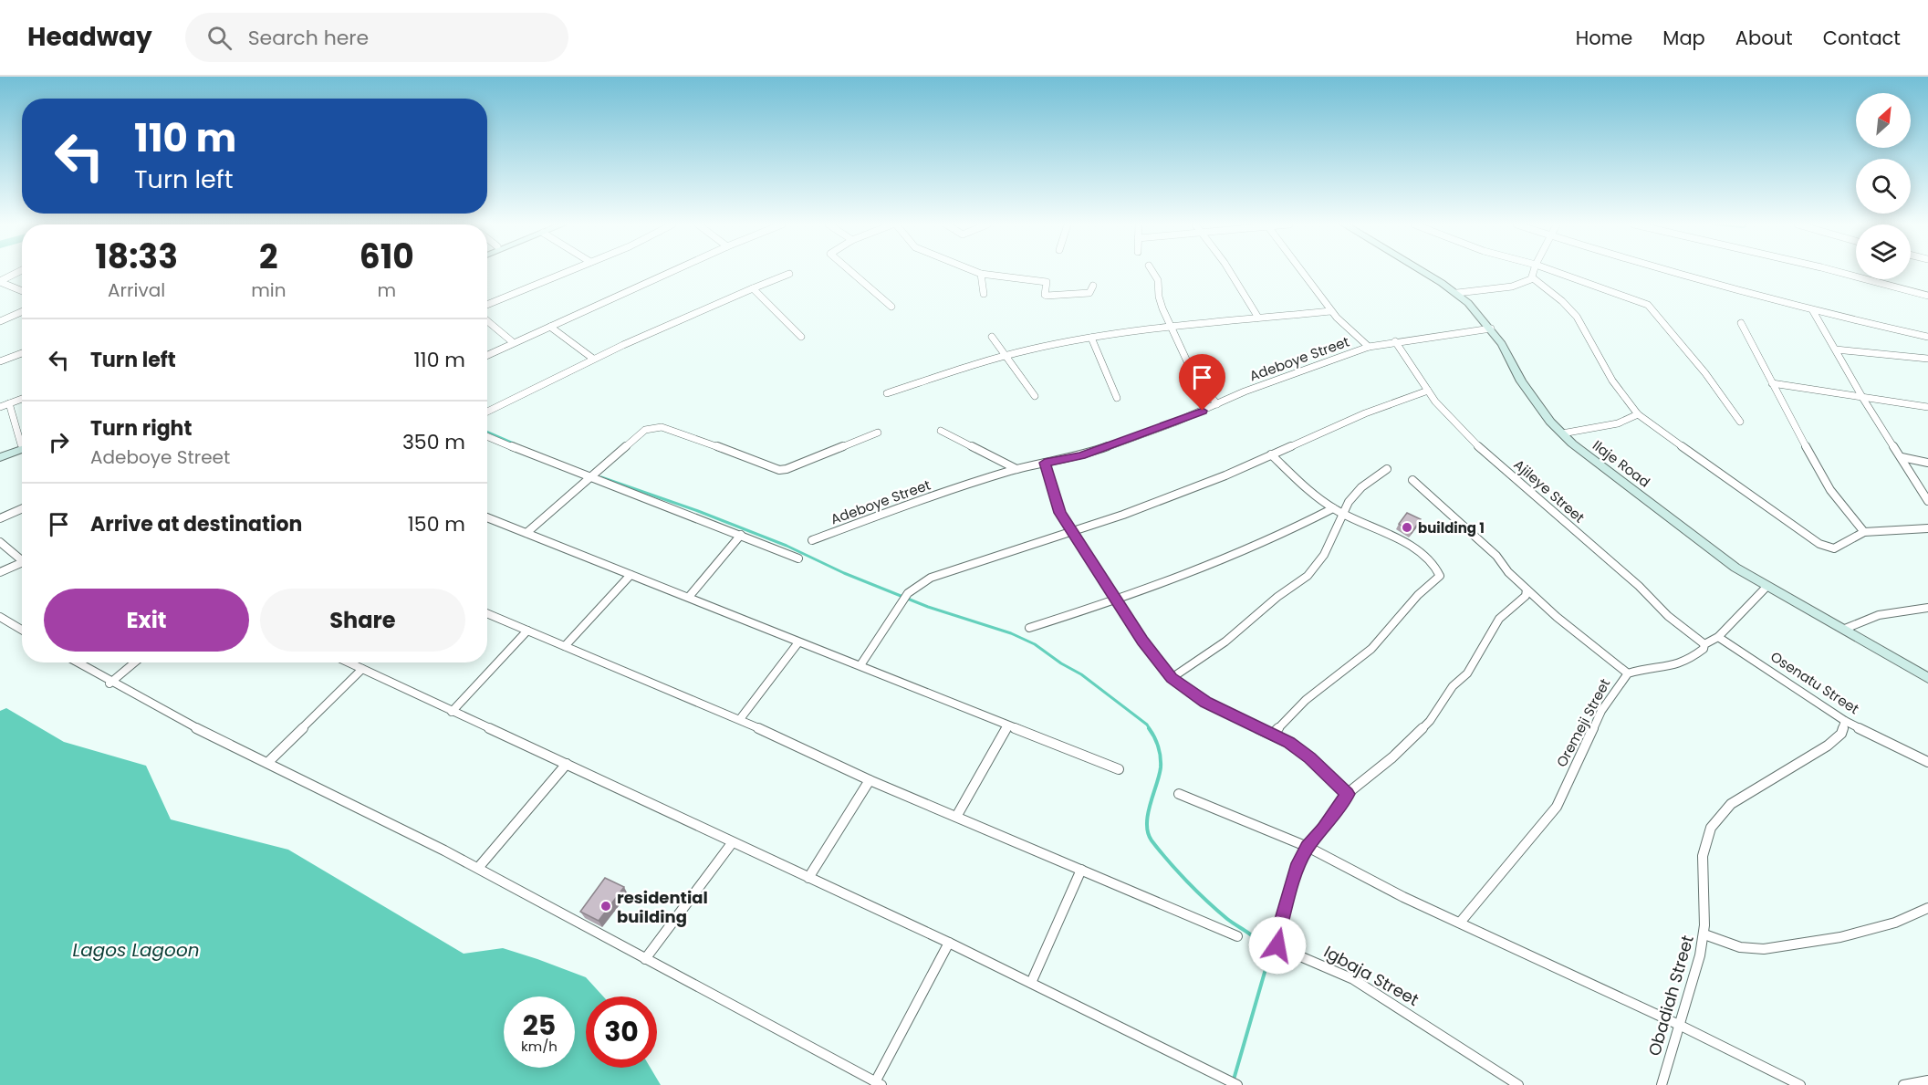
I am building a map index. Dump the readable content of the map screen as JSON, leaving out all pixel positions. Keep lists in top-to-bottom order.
{
  "streets": {
    "street": [
      "Adeboye Street",
      "Ilaje Road",
      "Ajileye Street",
      "Osenatu Street",
      "Oremeji Street",
      "Igbaja Street",
      "Obadiah Street"
    ]
  },
  "crossings": [
    ["Adeboye Street", "Ilaje Road"],
    ["Adeboye Street", "Ajileye Street"],
    ["Ilaje Road", "Oremeji Street"],
    ["Ajileye Street", "Oremeji Street"],
    ["Osenatu Street", "Oremeji Street"],
    ["Osenatu Street", "Obadiah Street"]
  ],
  "water": ["Lagos Lagoon"],
  "places": ["building 1", "residential building"],
  "north": "top right",
  "page": {
    "header": "Headway",
    "search": "Search here",
    "nav": [
      "Home",
      "Map",
      "About",
      "Contact"
    ],
    "turn": ["110 m", "Turn left"],
    "eta": [
      "18:33",
      "Arrival",
      "2",
      "min",
      "610",
      "m"
    ],
    "list": [
      {
        "name": "Turn left",
        "value": "110 m"
      },
      {
        "name": "Turn right",
        "note": "Adeboye Street",
        "value": "350 m"
      },
      {
        "name": "Arrive at destination",
        "value": "150 m"
      }
    ],
    "buttons": ["Exit", "Share"],
    "speed": "25 km/h",
    "limit": "30"
  }
}
